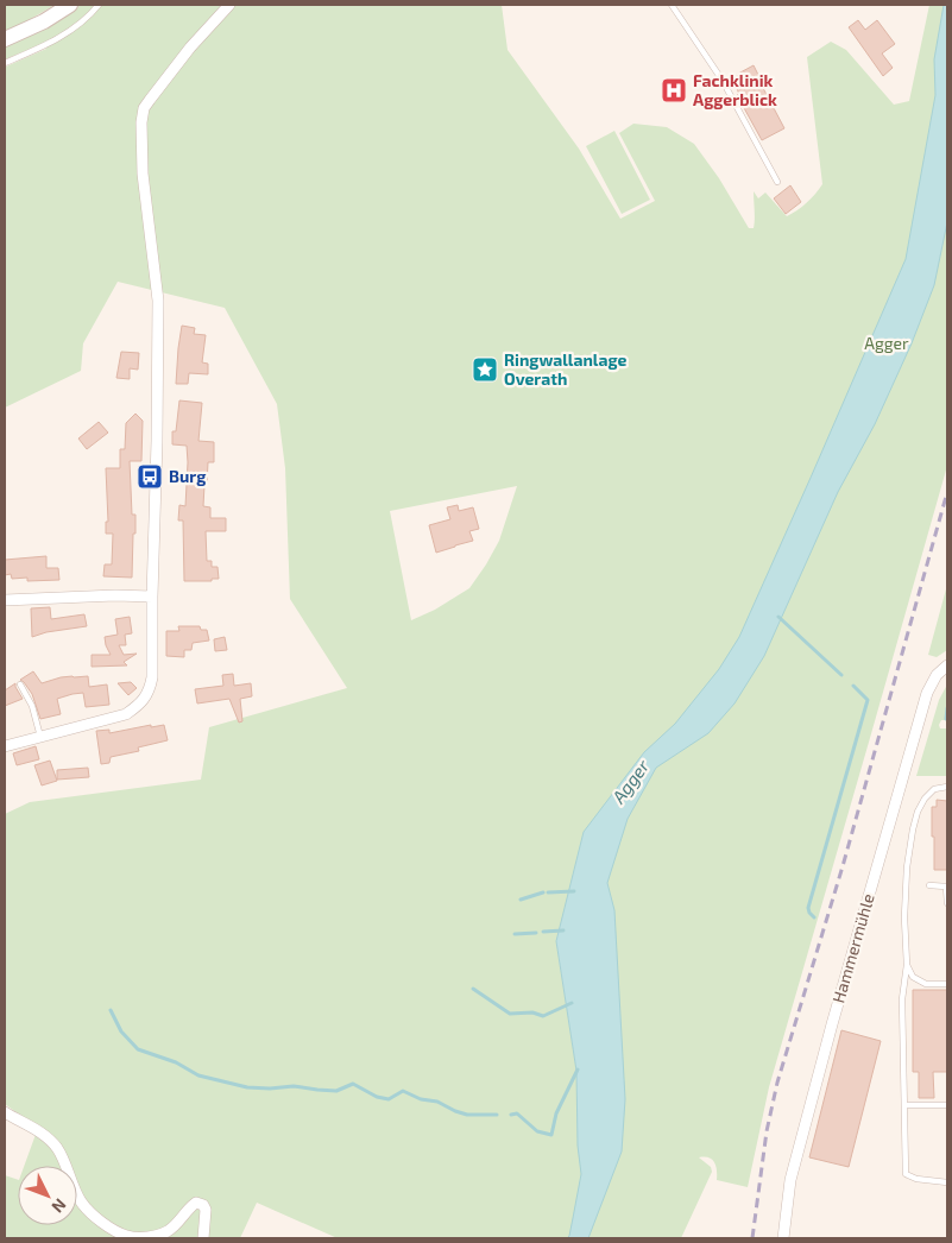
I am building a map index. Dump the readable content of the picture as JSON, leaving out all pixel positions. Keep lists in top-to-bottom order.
{
  "streets": {
    "street": ["Hammermühle"]
  },
  "water": ["Agger"],
  "parks": ["Agger"],
  "places": {
    "hospital": ["Fachklinik Aggerblick"],
    "place": ["Ringwallanlage Overath"],
    "bus stop": ["Burg"]
  },
  "north": "bottom right"
}
